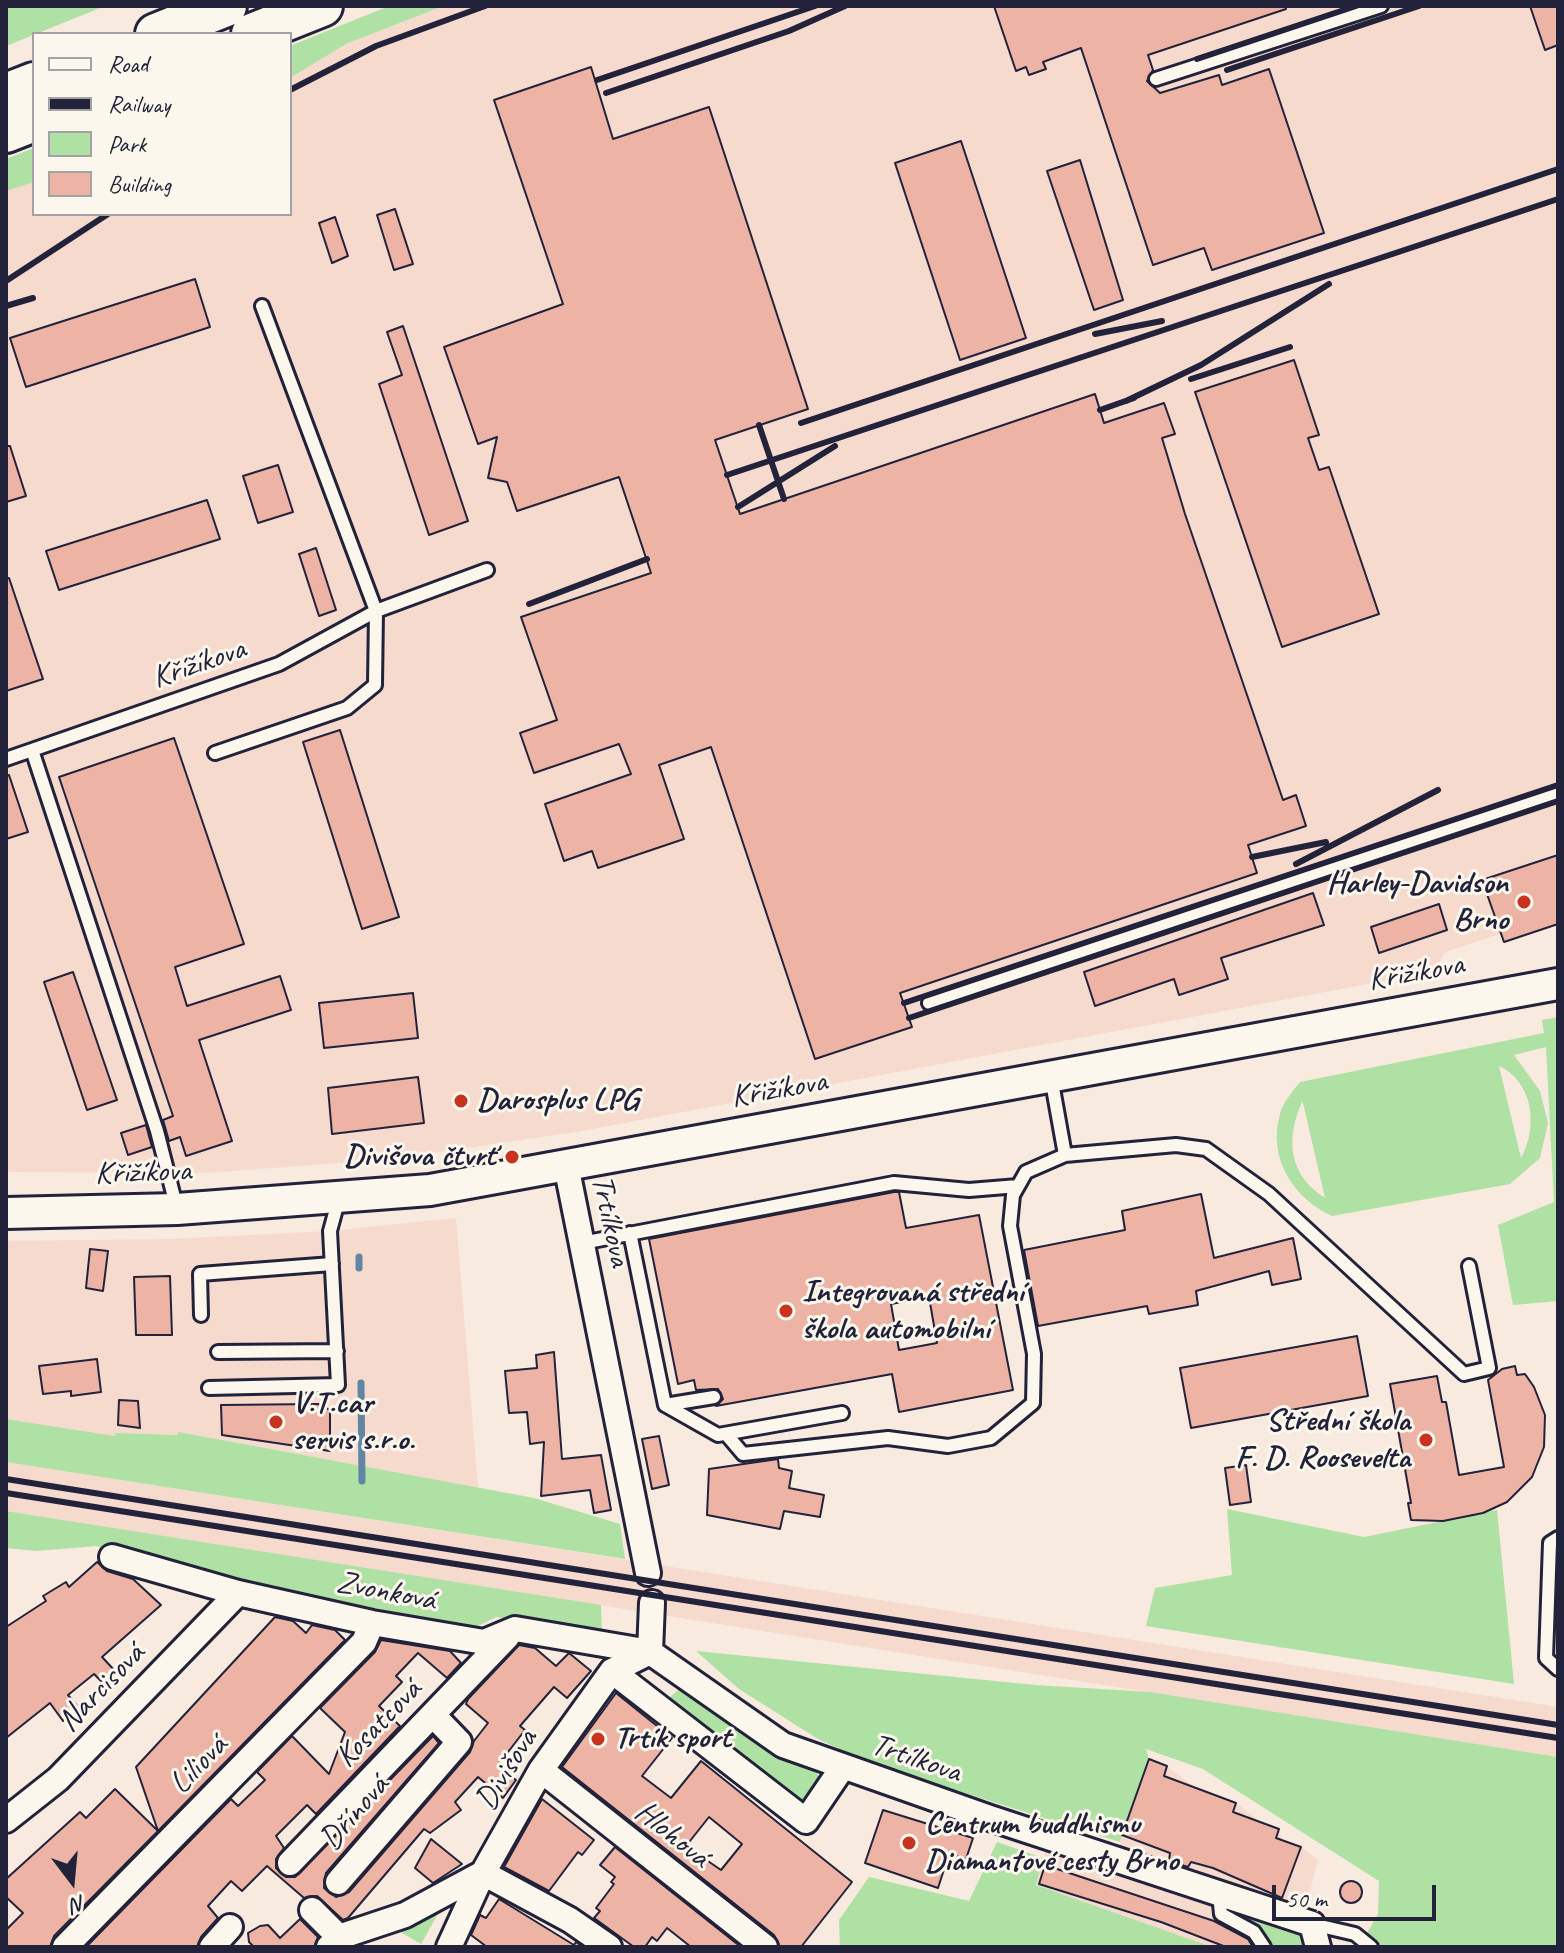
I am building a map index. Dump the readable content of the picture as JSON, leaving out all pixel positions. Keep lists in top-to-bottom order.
{
  "streets": {
    "street": [
      "Křižíkova",
      "Trtílkova",
      "Zvonková",
      "Narcisová",
      "Kosatcová",
      "Liliová",
      "Divišova",
      "Dřínová",
      "Hlohová"
    ],
    "lane": ["Křížíkova"]
  },
  "crossings": [
    ["Křižíkova", "Trtílkova"],
    ["Trtílkova", "Zvonková"],
    ["Trtílkova", "Divišova"],
    ["Zvonková", "Narcisová"],
    ["Zvonková", "Kosatcová"],
    ["Zvonková", "Liliová"],
    ["Zvonková", "Divišova"],
    ["Kosatcová", "Dřínová"],
    ["Divišova", "Hlohová"]
  ],
  "places": [
    "Harley-Davidson Brno",
    "Darosplus LPG",
    "Divišova čtvrť",
    "Integrovaná střední škola automobilní",
    "V.T.car servis s.r.o.",
    "Střední škola F. D. Roosevelta",
    "Trtík sport",
    "Centrum buddhismu Diamantové cesty Brno"
  ],
  "legend": [
    "Road",
    "Railway",
    "Park",
    "Building"
  ],
  "scale_bar": "50 m",
  "north": "bottom"
}
